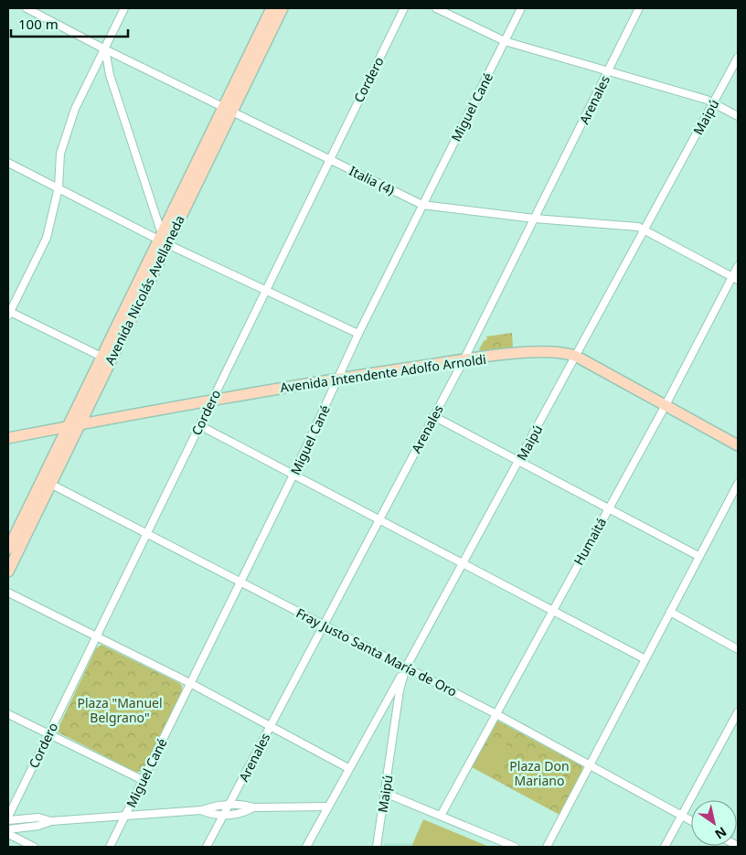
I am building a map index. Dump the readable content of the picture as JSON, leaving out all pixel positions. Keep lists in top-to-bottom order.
{
  "streets": {
    "main road": ["Avenida Nicolás Avellaneda", "Avenida Intendente Adolfo Arnoldi"],
    "street": [
      "Cordero",
      "Arenales",
      "Miguel Cané",
      "Maipú",
      "Italia (4)",
      "Humaitá",
      "Fray Justo Santa María de Oro"
    ]
  },
  "crossings": [
    ["Cordero", "Italia (4)"],
    ["Cordero", "Avenida Intendente Adolfo Arnoldi"],
    ["Cordero", "Fray Justo Santa María de Oro"],
    ["Arenales", "Italia (4)"],
    ["Arenales", "Avenida Intendente Adolfo Arnoldi"],
    ["Arenales", "Fray Justo Santa María de Oro"],
    ["Miguel Cané", "Italia (4)"],
    ["Miguel Cané", "Avenida Intendente Adolfo Arnoldi"],
    ["Miguel Cané", "Fray Justo Santa María de Oro"],
    ["Maipú", "Italia (4)"],
    ["Maipú", "Avenida Intendente Adolfo Arnoldi"],
    ["Maipú", "Fray Justo Santa María de Oro"],
    ["Italia (4)", "Avenida Nicolás Avellaneda"],
    ["Italia (4)", "Humaitá"],
    ["Avenida Nicolás Avellaneda", "Avenida Intendente Adolfo Arnoldi"],
    ["Avenida Nicolás Avellaneda", "Fray Justo Santa María de Oro"],
    ["Avenida Intendente Adolfo Arnoldi", "Humaitá"],
    ["Humaitá", "Fray Justo Santa María de Oro"]
  ],
  "parks": ["Plaza \"Manuel Belgrano\"", "Plaza Don Mariano"],
  "scale_bar": "100 m",
  "north": "bottom right"
}
